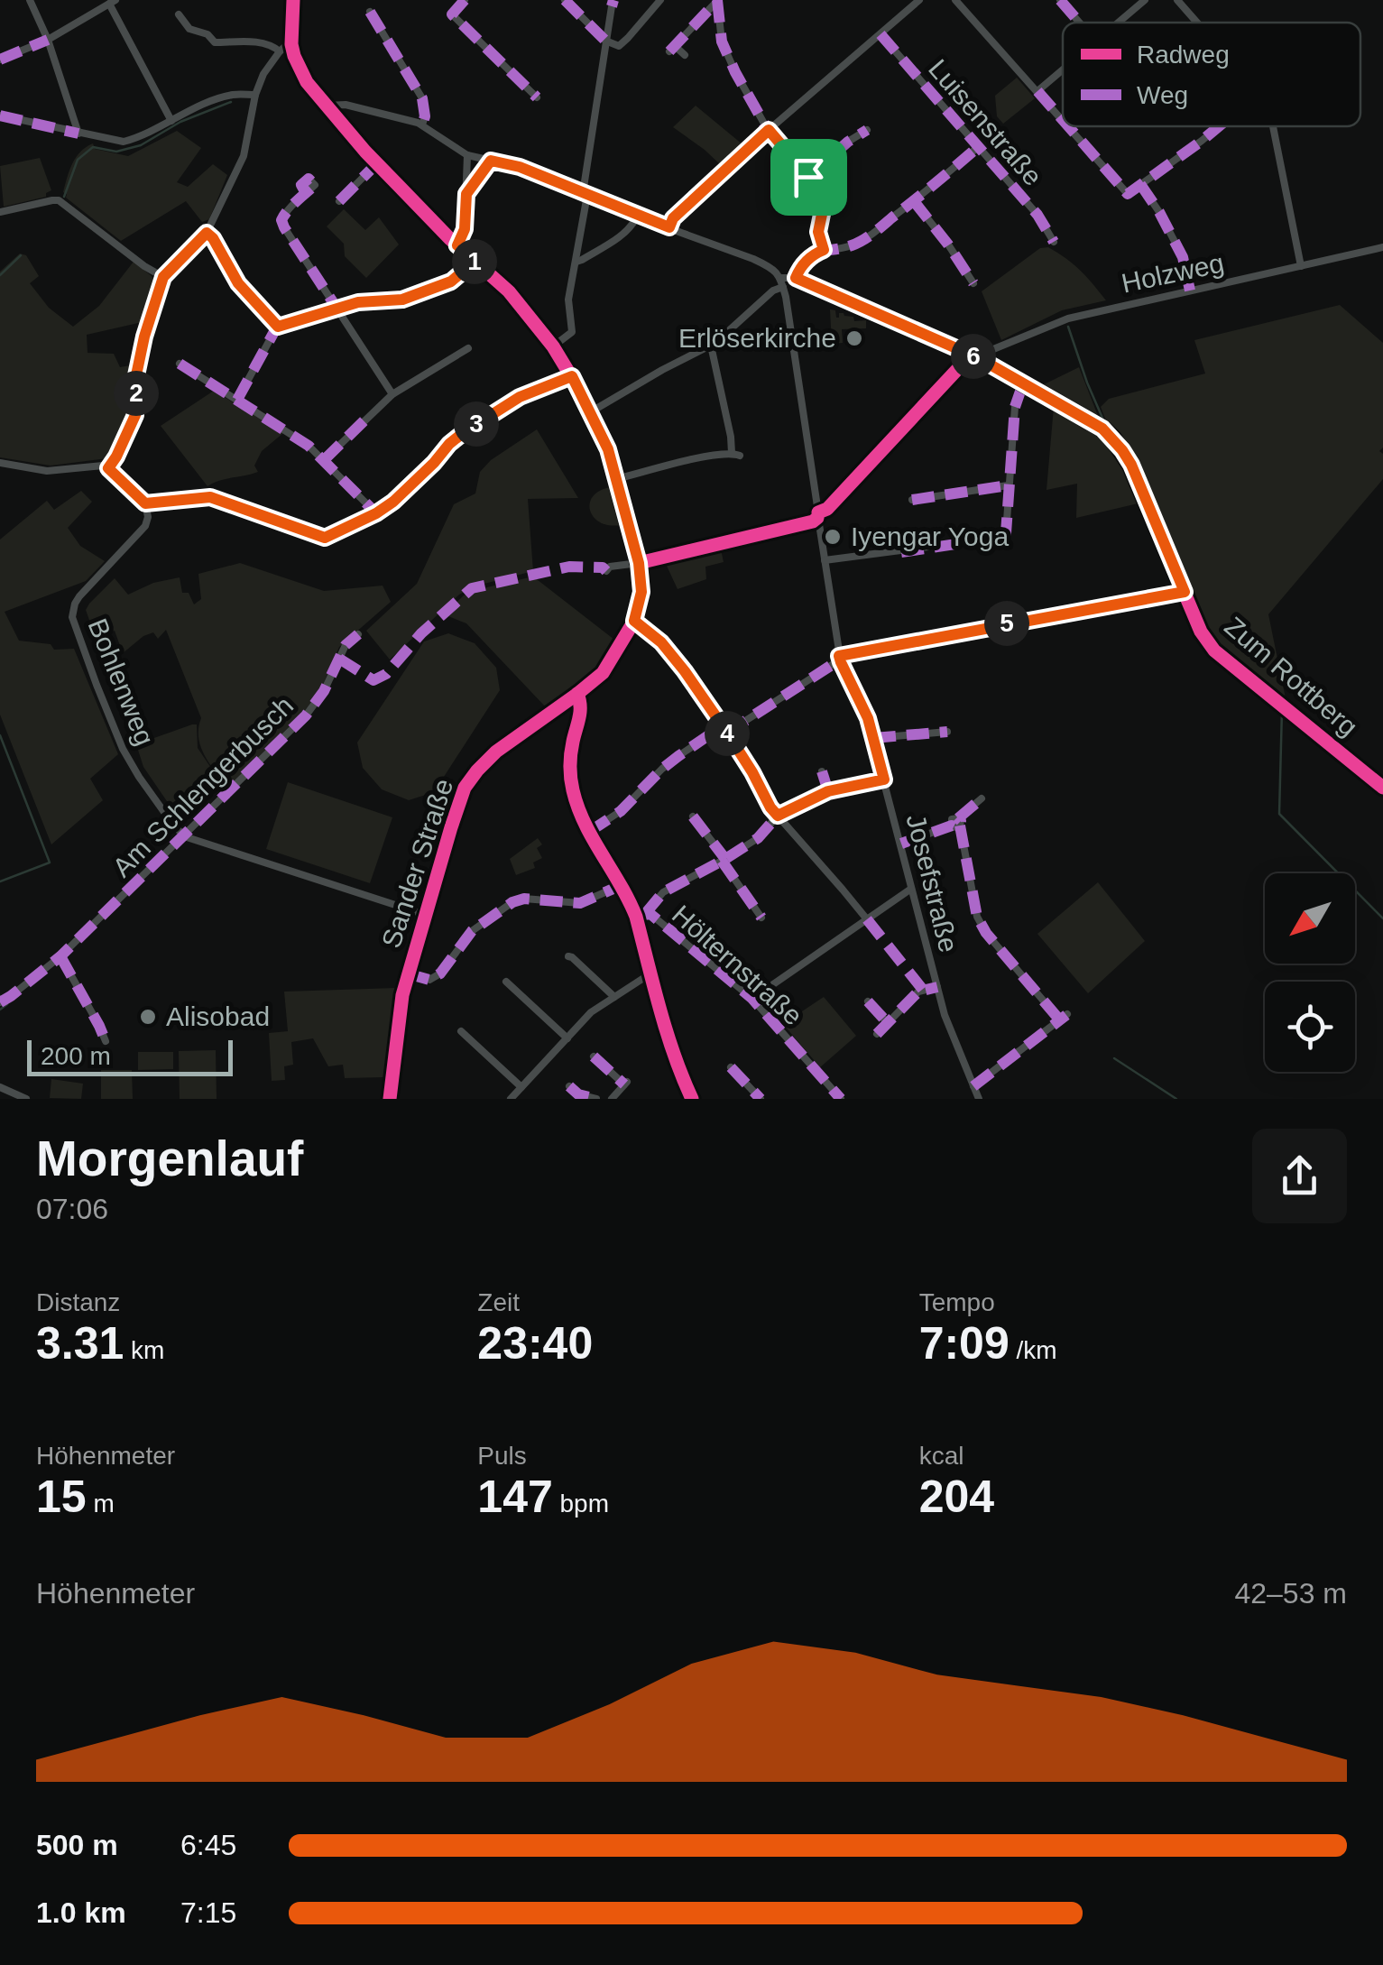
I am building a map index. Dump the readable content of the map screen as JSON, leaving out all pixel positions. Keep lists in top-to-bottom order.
{
  "streets": {
    "street": [
      "Luisenstraße",
      "Holzweg",
      "Zum Rottberg",
      "Bohlenweg",
      "Am Schlengerbusch",
      "Sander Straße",
      "Josefstraße",
      "Hölternstraße"
    ]
  },
  "crossings": [
    ["Holzweg", "Zum Rottberg"],
    ["Bohlenweg", "Am Schlengerbusch"]
  ],
  "places": ["Erlöserkirche", "Iyengar Yoga", "Alisobad"],
  "legend": ["Radweg", "Weg"],
  "scale_bar": "200 m",
  "north": "bottom left",
  "page": {
    "pins": [
      "1",
      "6",
      "2",
      "3",
      "5",
      "4"
    ],
    "scale": "200 m",
    "heading": ["Morgenlauf", "07:06"],
    "stats": [
      ["Distanz", "3.31 km"],
      ["Zeit", "23:40"],
      ["Tempo", "7:09 /km"],
      ["Höhenmeter", "15 m"],
      ["Puls", "147 bpm"],
      ["kcal", "204"]
    ],
    "chart": ["Höhenmeter", "42–53 m"],
    "list": [
      {
        "name": "500 m",
        "note": "6:45"
      },
      {
        "name": "1.0 km",
        "note": "7:15"
      }
    ]
  }
}
